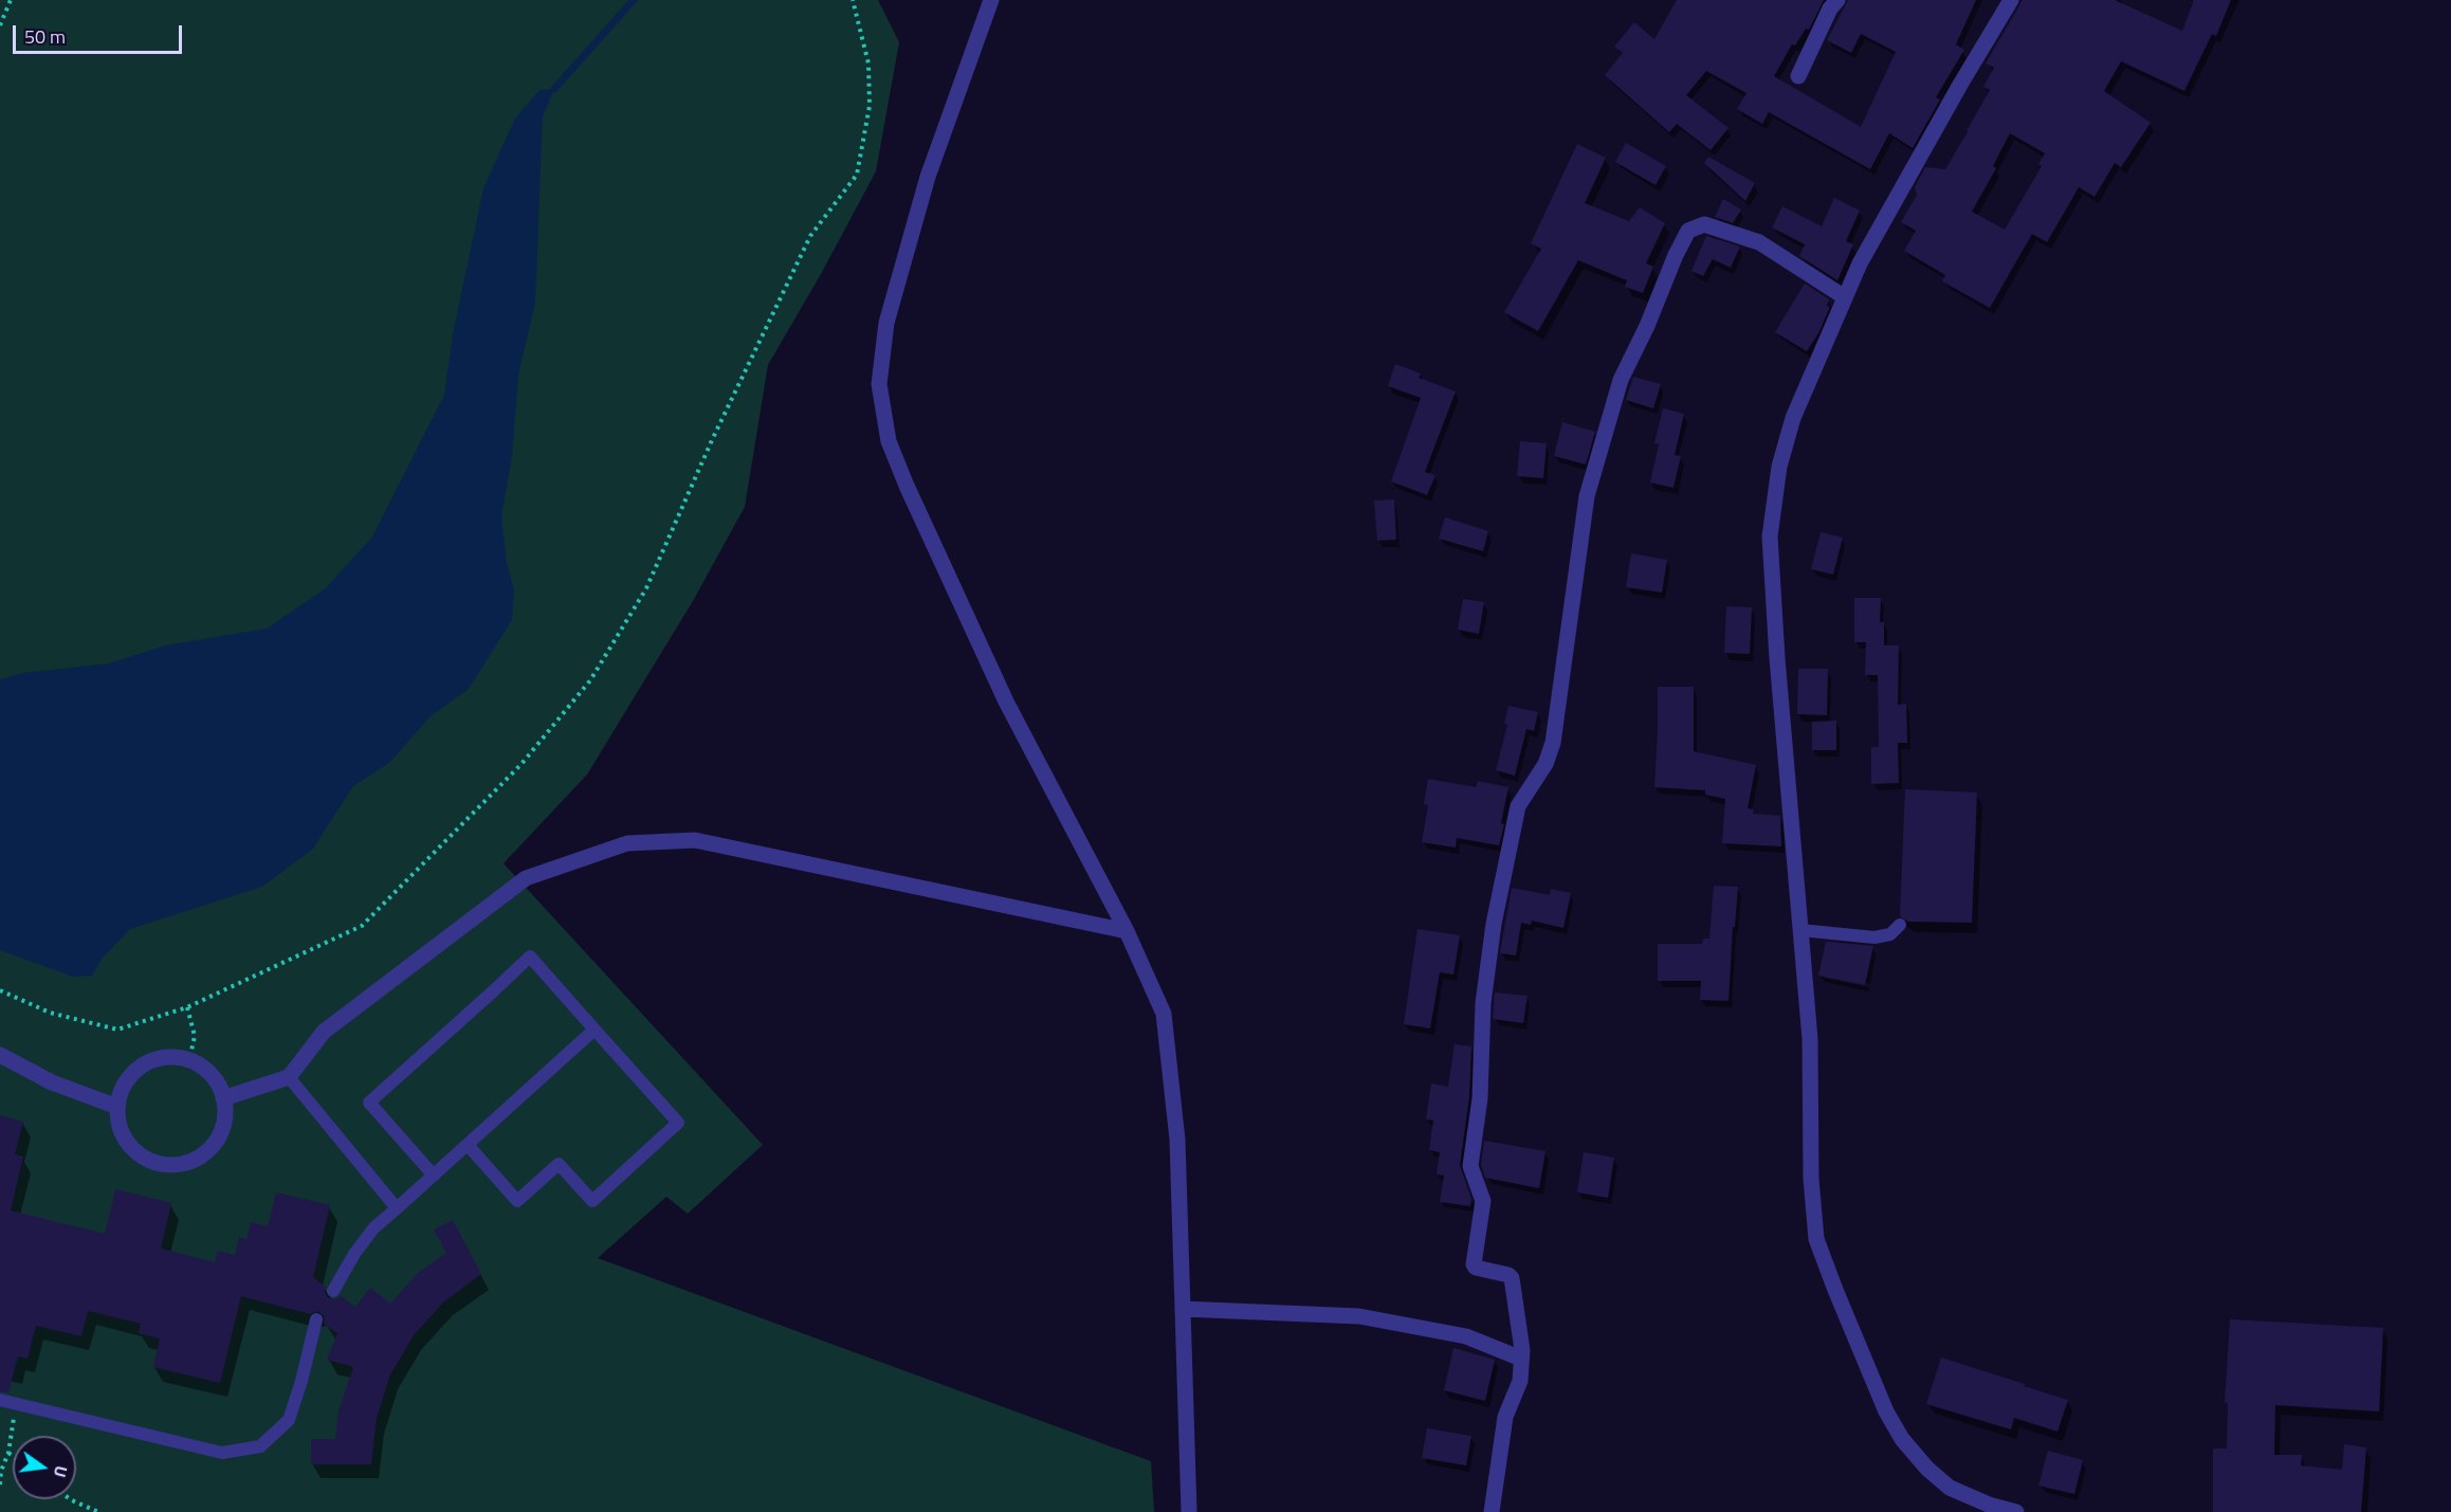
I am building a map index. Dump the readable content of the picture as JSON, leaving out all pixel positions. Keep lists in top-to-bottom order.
{
  "scale_bar": "50 m",
  "north": "right"
}
